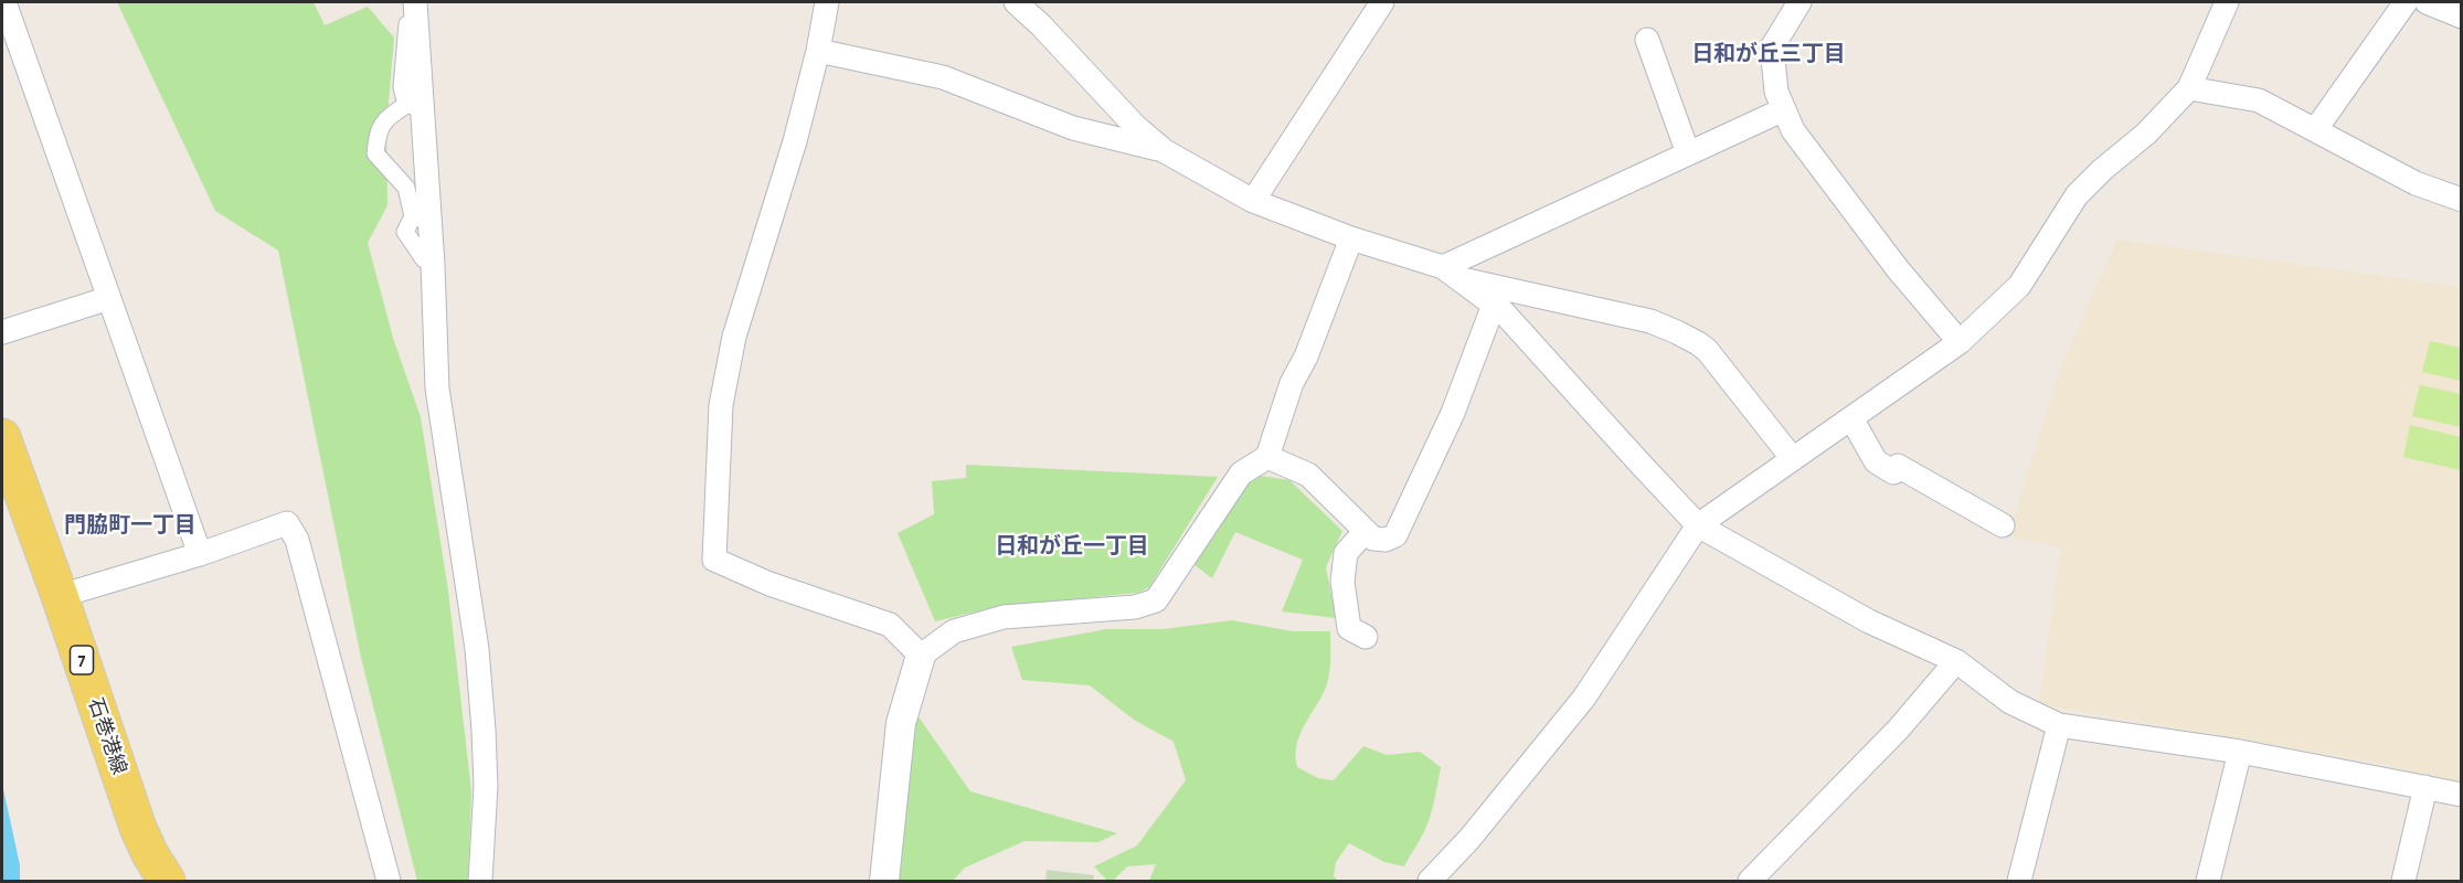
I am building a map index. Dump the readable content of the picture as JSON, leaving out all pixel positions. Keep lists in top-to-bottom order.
{
  "streets": {
    "main road": ["7", "石巻港線"]
  },
  "districts": ["日和が丘三丁目", "門脇町一丁目", "日和が丘一丁目"]
}
